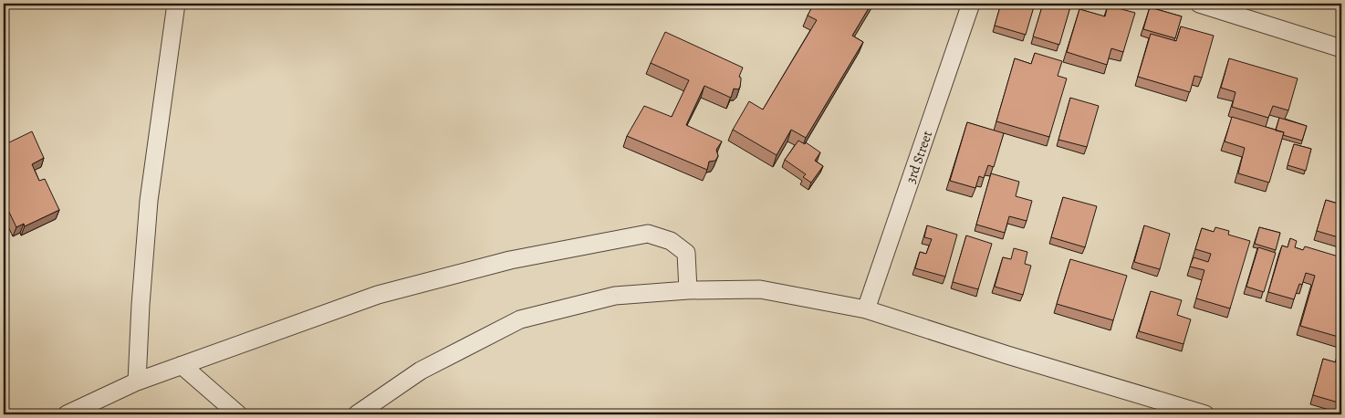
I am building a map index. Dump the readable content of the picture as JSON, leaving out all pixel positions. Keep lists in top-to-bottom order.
{
  "streets": {
    "street": ["3rd Street"]
  }
}
